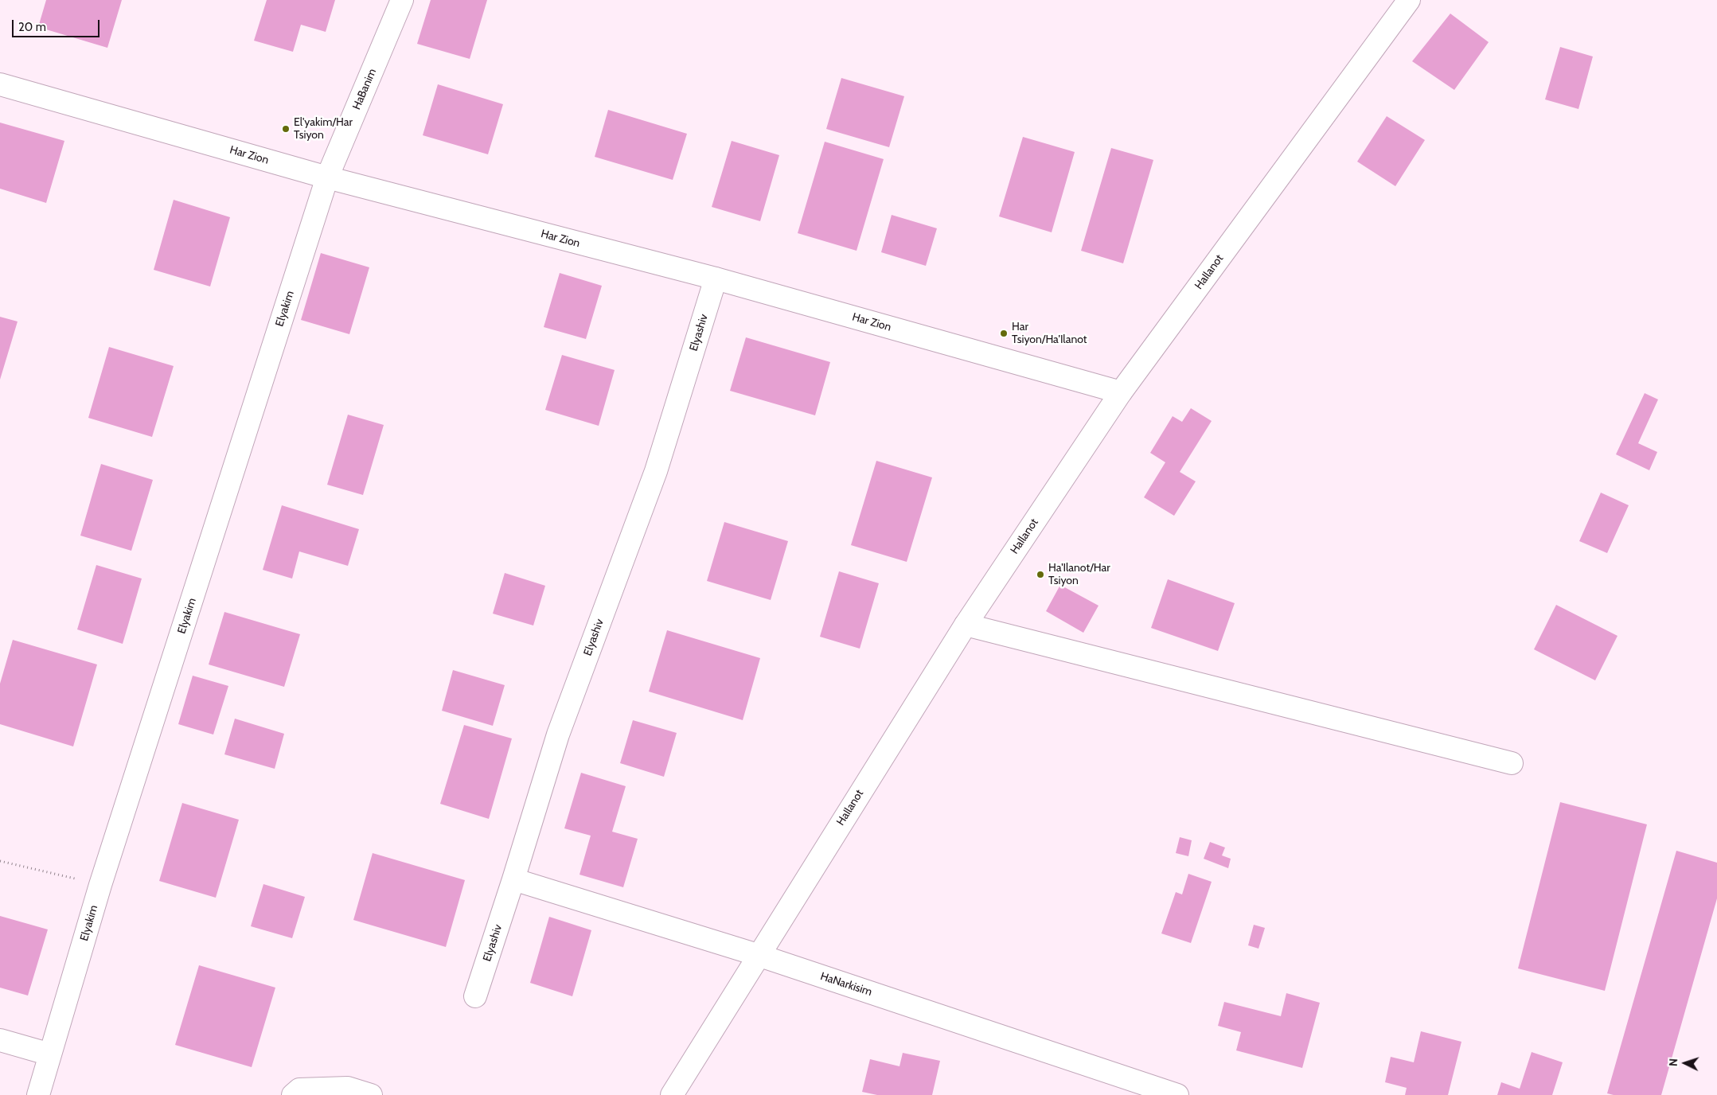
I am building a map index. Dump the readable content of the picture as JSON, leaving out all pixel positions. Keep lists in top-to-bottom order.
{
  "streets": {
    "street": [
      "HaBanim",
      "Har Zion",
      "HaIlanot",
      "Elyakim",
      "Elyashiv",
      "HaNarkisim"
    ]
  },
  "crossings": [
    ["HaBanim", "Har Zion"],
    ["HaBanim", "Elyakim"],
    ["Har Zion", "HaIlanot"],
    ["Har Zion", "Elyakim"],
    ["Har Zion", "Elyashiv"],
    ["HaIlanot", "HaNarkisim"],
    ["Elyashiv", "HaNarkisim"]
  ],
  "places": ["El'yakim/Har Tsiyon", "Har Tsiyon/Ha'Ilanot", "Ha'Ilanot/Har Tsiyon"],
  "scale_bar": "20 m",
  "north": "left"
}
